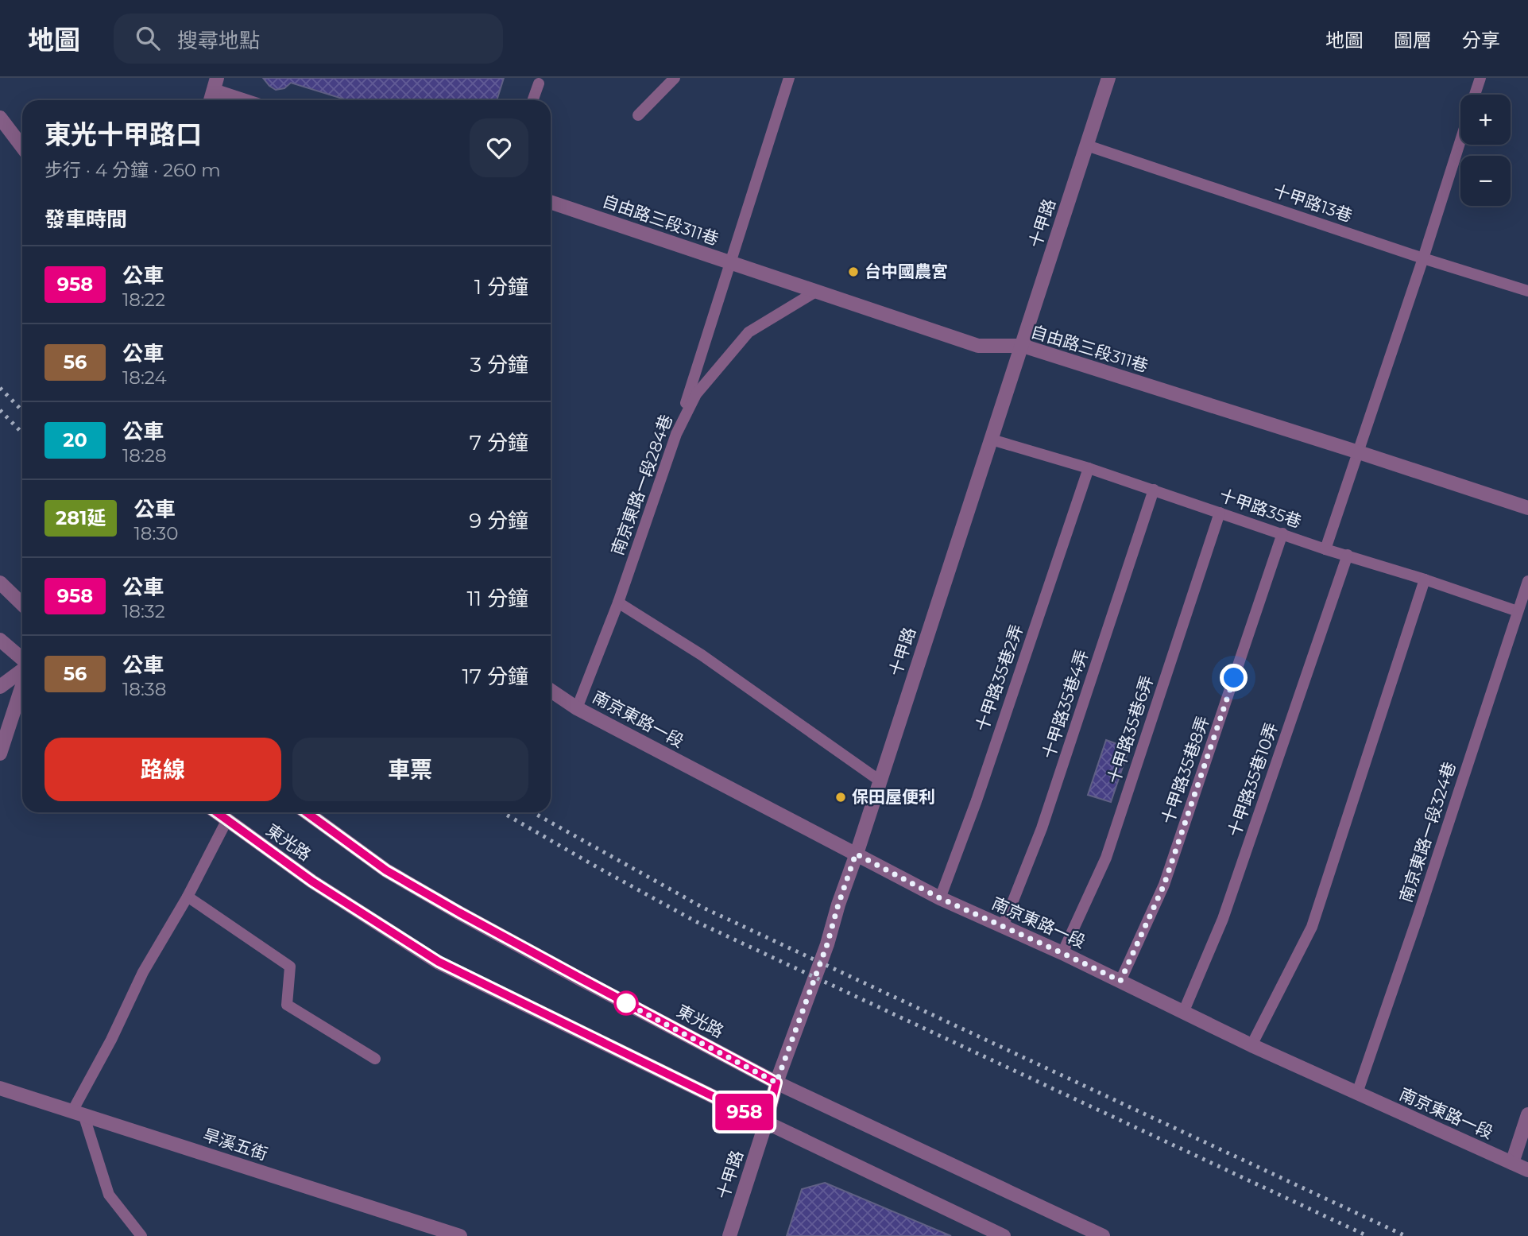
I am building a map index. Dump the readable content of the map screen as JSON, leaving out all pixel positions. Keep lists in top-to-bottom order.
{
  "streets": {
    "street": [
      "自由路三段311巷",
      "十甲路",
      "南京東路一段",
      "東光路",
      "旱溪五街"
    ],
    "lane": [
      "十甲路13巷",
      "南京東路一段284巷",
      "十甲路35巷",
      "十甲路35巷2弄",
      "十甲路35巷4弄",
      "十甲路35巷6弄",
      "十甲路35巷8弄",
      "十甲路35巷10弄",
      "南京東路一段324巷"
    ]
  },
  "crossings": [
    ["十甲路13巷", "十甲路"],
    ["自由路三段311巷", "十甲路"],
    ["自由路三段311巷", "南京東路一段284巷"],
    ["十甲路", "十甲路35巷"],
    ["十甲路", "南京東路一段"],
    ["十甲路", "東光路"],
    ["南京東路一段284巷", "南京東路一段"],
    ["十甲路35巷", "十甲路35巷2弄"],
    ["十甲路35巷", "十甲路35巷4弄"],
    ["十甲路35巷", "十甲路35巷6弄"],
    ["十甲路35巷", "十甲路35巷8弄"],
    ["十甲路35巷", "十甲路35巷10弄"],
    ["十甲路35巷", "南京東路一段324巷"],
    ["十甲路35巷2弄", "南京東路一段"],
    ["十甲路35巷4弄", "南京東路一段"],
    ["南京東路一段", "十甲路35巷6弄"],
    ["南京東路一段", "十甲路35巷8弄"],
    ["南京東路一段", "十甲路35巷10弄"],
    ["南京東路一段", "南京東路一段324巷"]
  ],
  "places": ["台中國農宮", "保田屋便利"],
  "lines": ["bus line 958"],
  "page": {
    "header": "地圖",
    "search": "搜尋地點",
    "nav": ["地圖", "圖層", "分享"],
    "on_map": "958",
    "map_buttons": ["+", "−"],
    "heading": [
      ["東光十甲路口", "步行 · 4 分鐘 · 260 m"],
      "發車時間"
    ],
    "list": [
      {
        "mark": "958",
        "name": "公車",
        "note": "18:22",
        "value": "1 分鐘"
      },
      {
        "mark": "56",
        "name": "公車",
        "note": "18:24",
        "value": "3 分鐘"
      },
      {
        "mark": "20",
        "name": "公車",
        "note": "18:28",
        "value": "7 分鐘"
      },
      {
        "mark": "281延",
        "name": "公車",
        "note": "18:30",
        "value": "9 分鐘"
      },
      {
        "mark": "958",
        "name": "公車",
        "note": "18:32",
        "value": "11 分鐘"
      },
      {
        "mark": "56",
        "name": "公車",
        "note": "18:38",
        "value": "17 分鐘"
      }
    ],
    "buttons": ["路線", "車票"]
  }
}
